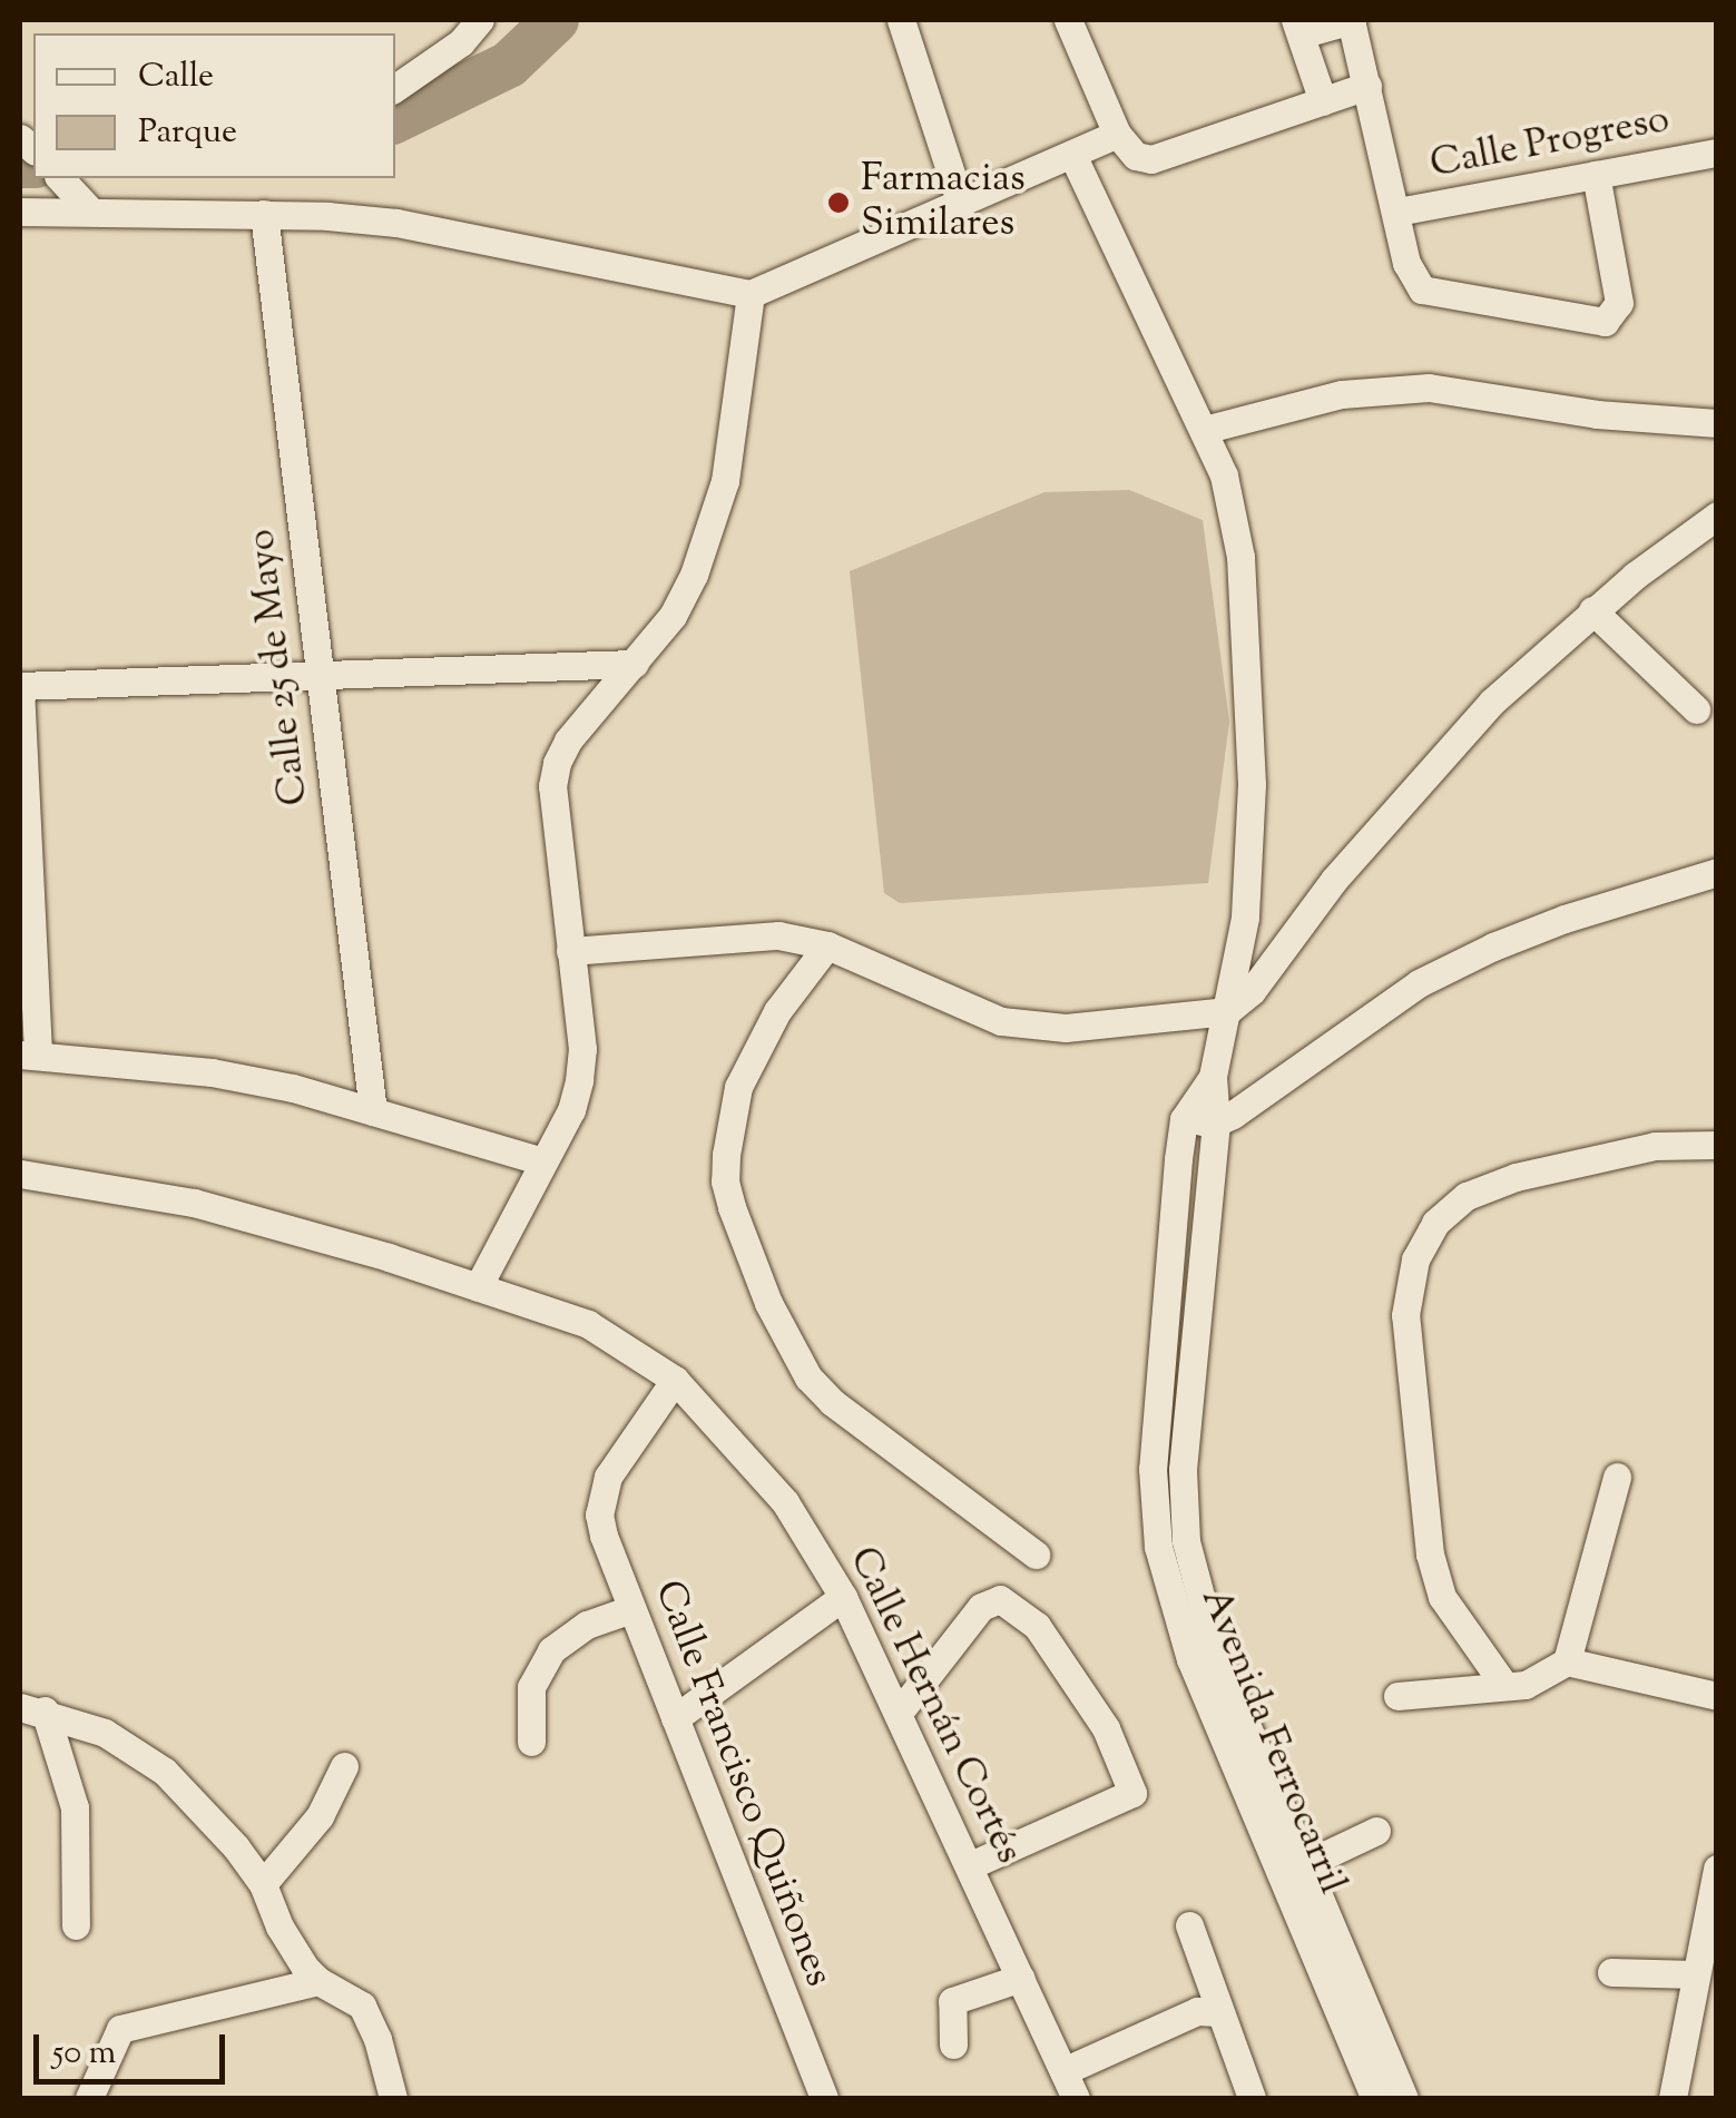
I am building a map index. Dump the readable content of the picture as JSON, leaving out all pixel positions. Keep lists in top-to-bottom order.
{
  "streets": {
    "street": [
      "Calle Progreso",
      "Calle 25 de Mayo",
      "Calle Hernán Cortés",
      "Avenida Ferrocarril",
      "Calle Francisco Quiñones"
    ]
  },
  "crossings": [
    ["Calle Hernán Cortés", "Calle Francisco Quiñones"]
  ],
  "places": ["Farmacias Similares"],
  "legend": ["Calle", "Parque"],
  "scale_bar": "50 m"
}
